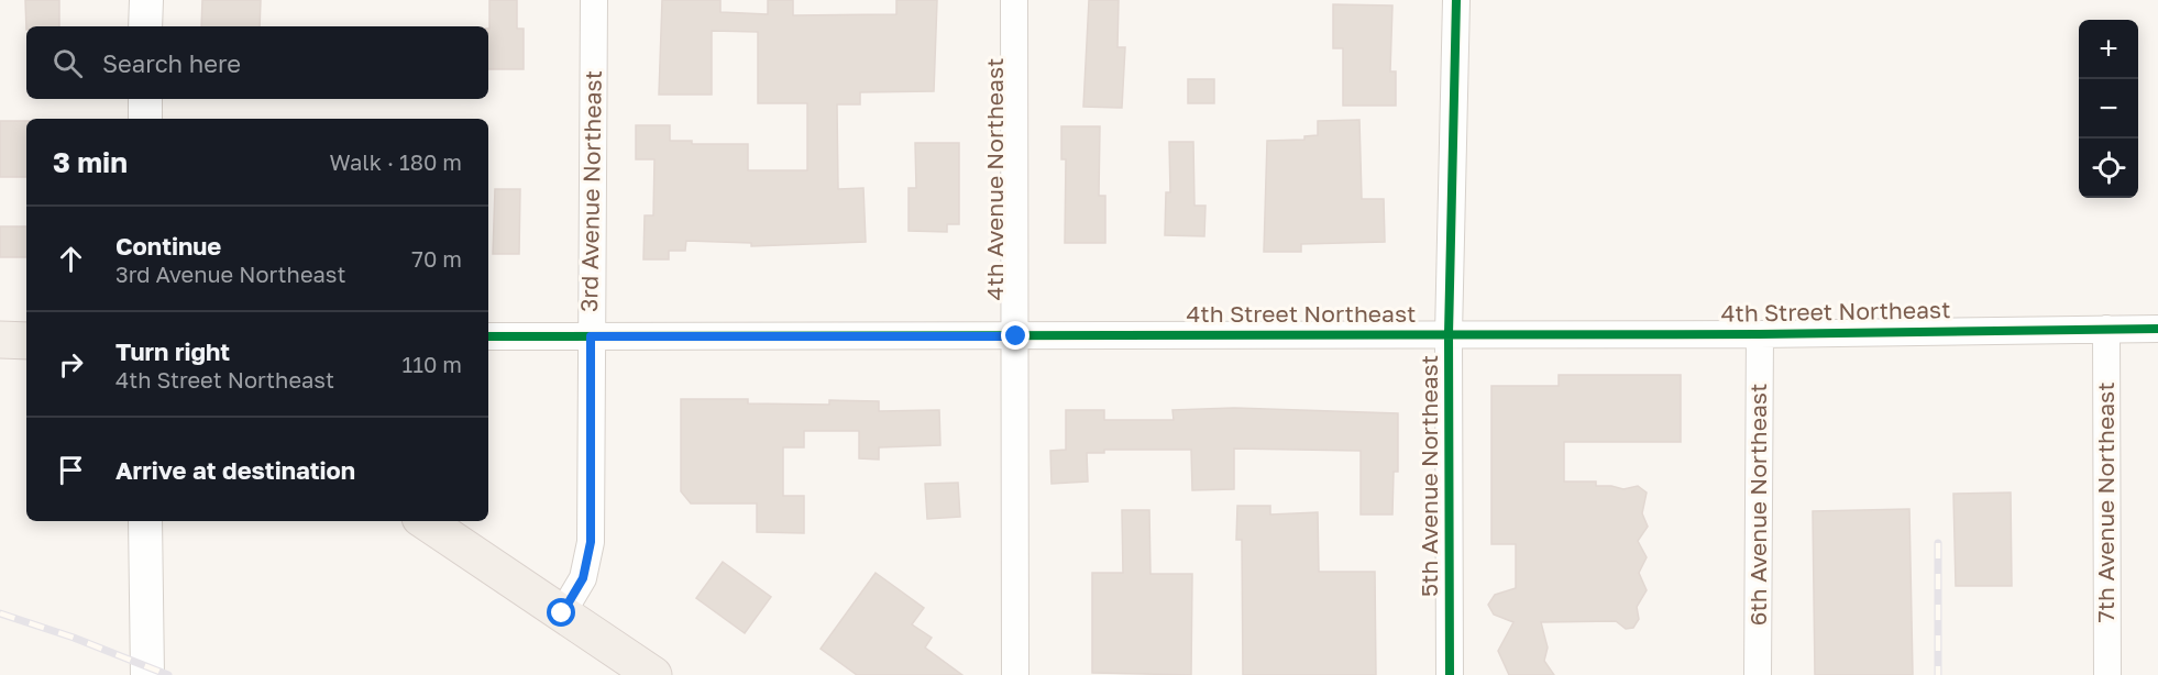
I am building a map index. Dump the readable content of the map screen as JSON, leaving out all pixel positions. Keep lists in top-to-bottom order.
{
  "streets": {
    "street": [
      "4th Avenue Northeast",
      "3rd Avenue Northeast",
      "4th Street Northeast",
      "5th Avenue Northeast",
      "7th Avenue Northeast",
      "6th Avenue Northeast"
    ]
  },
  "crossings": [
    ["4th Avenue Northeast", "4th Street Northeast"],
    ["3rd Avenue Northeast", "4th Street Northeast"],
    ["4th Street Northeast", "5th Avenue Northeast"],
    ["4th Street Northeast", "7th Avenue Northeast"],
    ["4th Street Northeast", "6th Avenue Northeast"]
  ],
  "page": {
    "map_buttons": ["+", "−"],
    "search": "Search here",
    "heading": ["3 min", "Walk · 180 m"],
    "list": [
      ["Continue", "3rd Avenue Northeast", "70 m"],
      ["Turn right", "4th Street Northeast", "110 m"],
      "Arrive at destination"
    ]
  }
}
